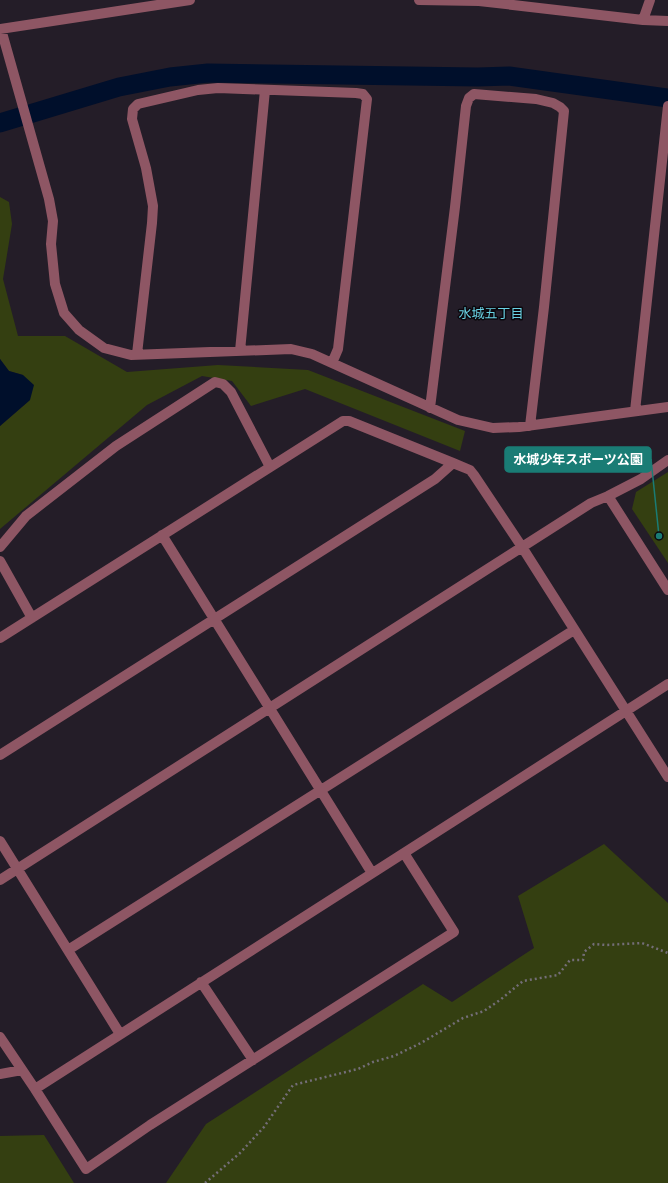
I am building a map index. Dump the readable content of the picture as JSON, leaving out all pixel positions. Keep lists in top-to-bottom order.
{
  "districts": ["水城五丁目"],
  "places": ["水城少年スポーツ公園"]
}
